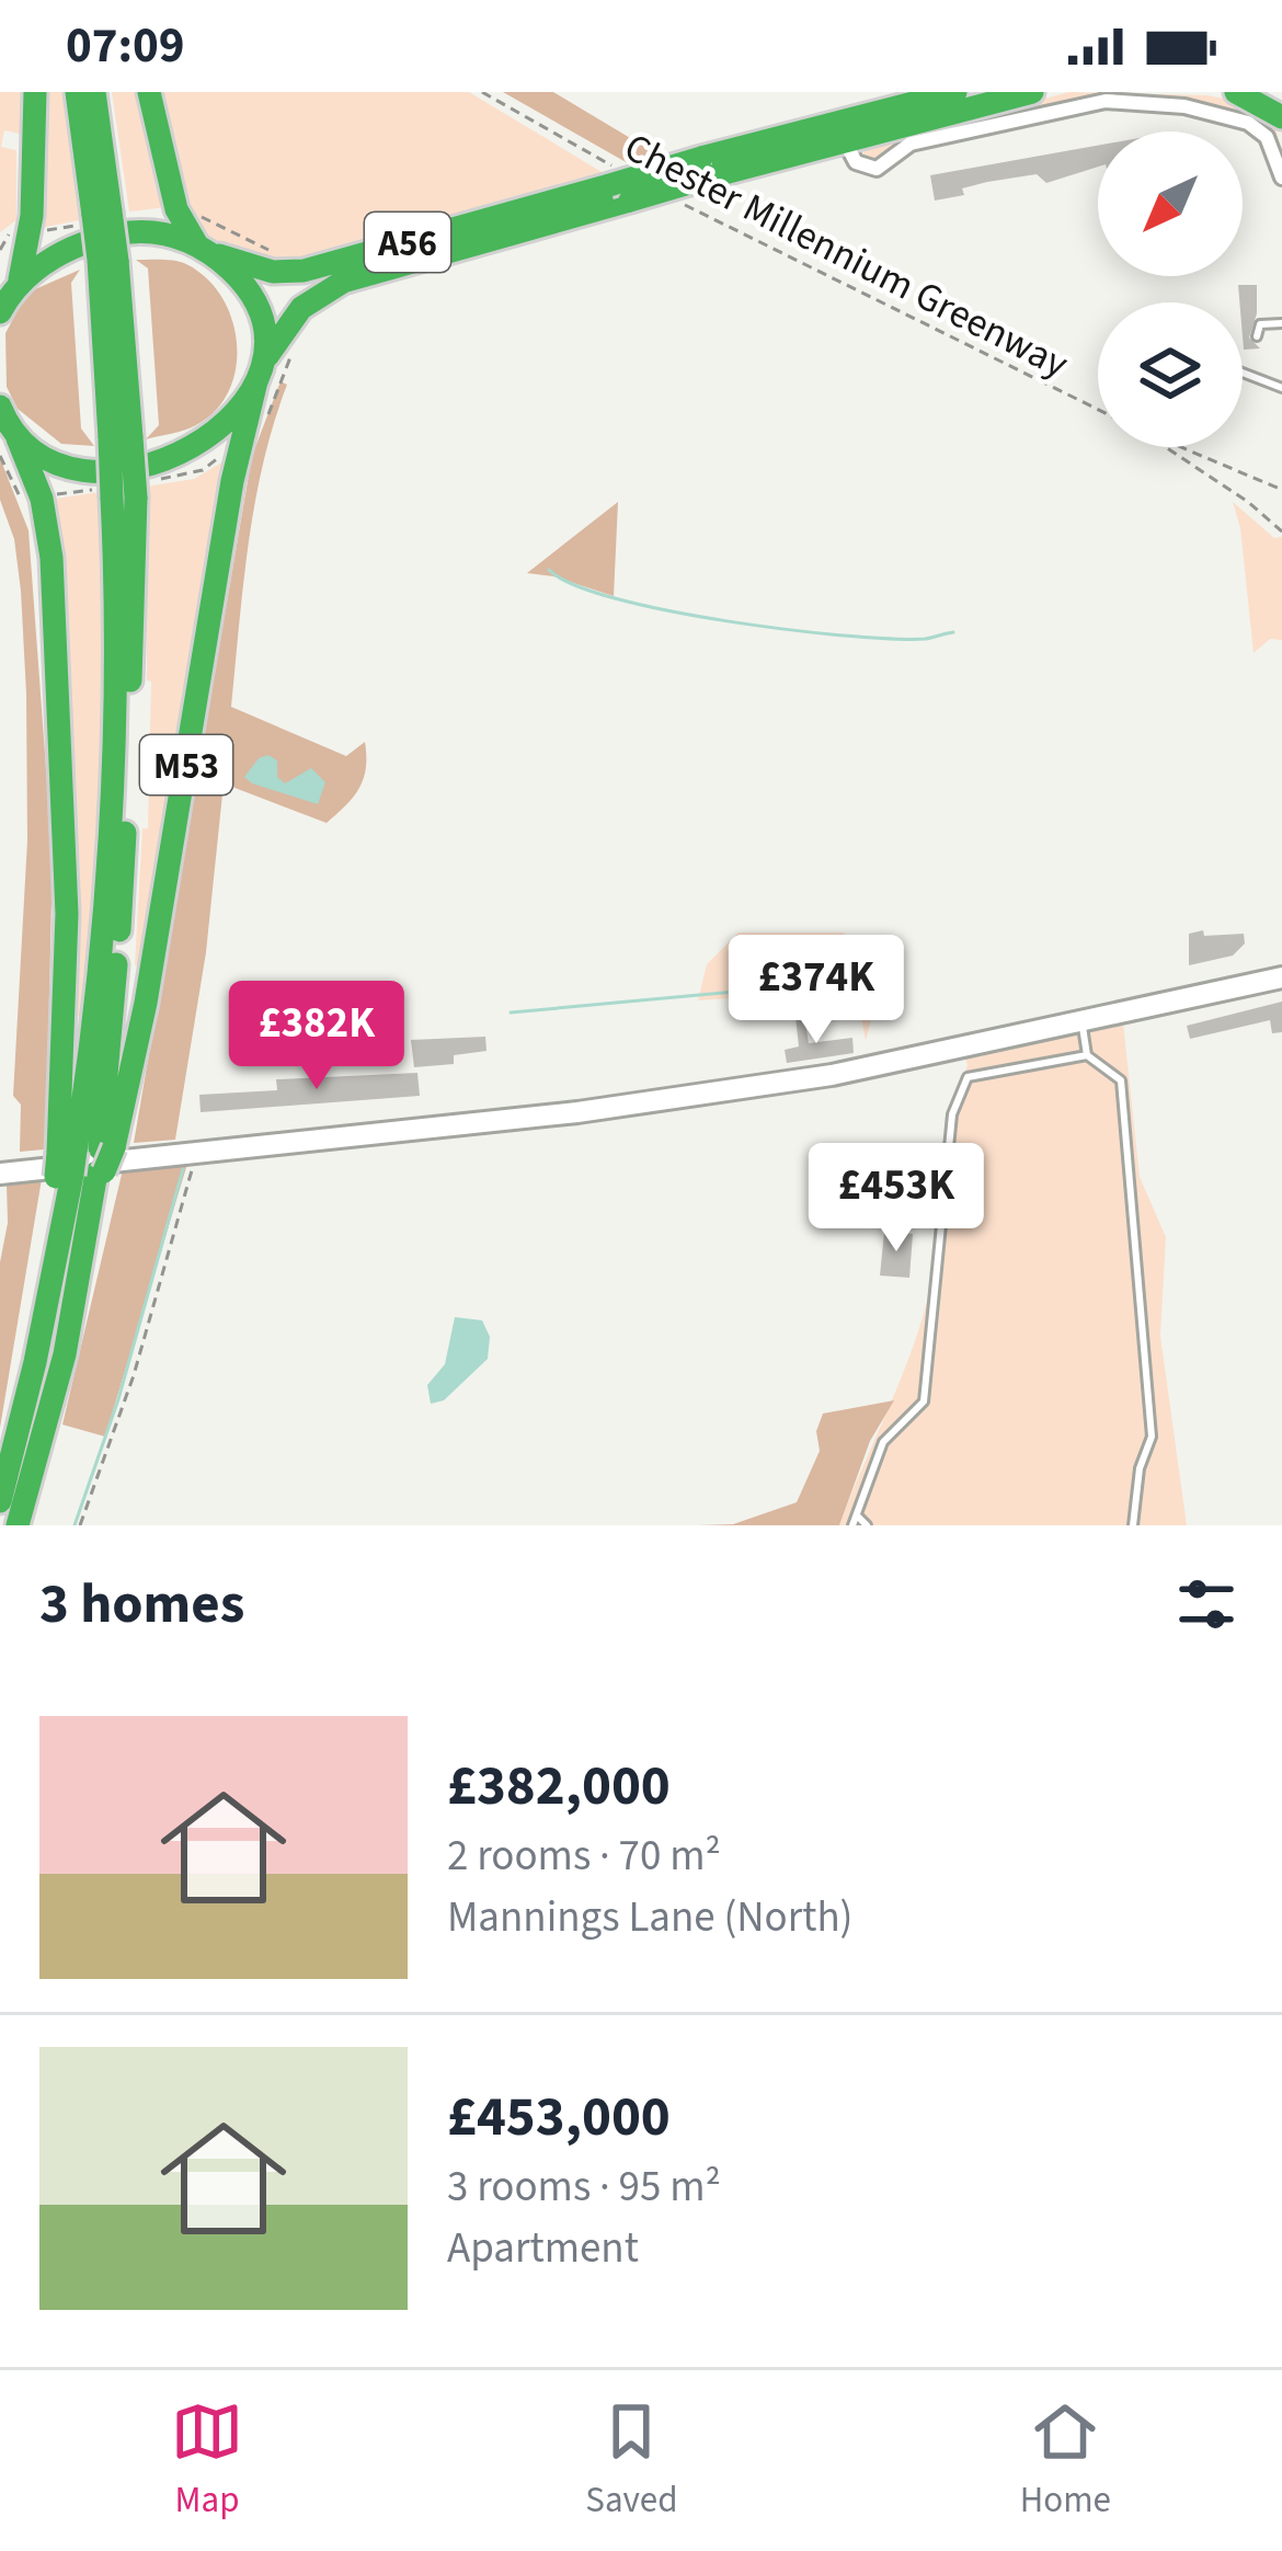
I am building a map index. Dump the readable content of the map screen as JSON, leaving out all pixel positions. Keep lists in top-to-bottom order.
{
  "streets": {
    "highway": ["A56", "M53"],
    "path": ["Chester Millennium Greenway"]
  },
  "crossings": [
    ["A56", "Chester Millennium Greenway"],
    ["A56", "M53"]
  ],
  "north": "bottom left",
  "page": {
    "status": "07:09",
    "price": ["£374K", "£382K", "£453K"],
    "heading": "3 homes",
    "list": [
      {
        "name": "£382,000",
        "note": "2 rooms · 70 m² · Mannings Lane (North)"
      },
      {
        "name": "£453,000",
        "note": "3 rooms · 95 m² · Apartment"
      }
    ],
    "tabs": ["Map", "Saved", "Home"]
  }
}
